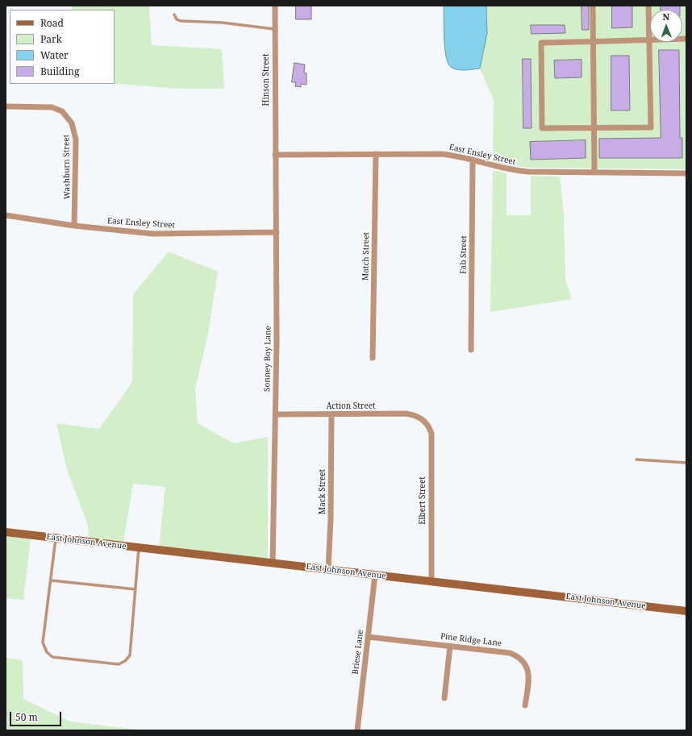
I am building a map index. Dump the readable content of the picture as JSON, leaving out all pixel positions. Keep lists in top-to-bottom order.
{
  "streets": {
    "main road": ["East Johnson Avenue"],
    "street": [
      "Hinson Street",
      "East Ensley Street",
      "Washburn Street",
      "Fab Street",
      "Match Street",
      "Sonney Boy Lane",
      "Action Street",
      "Mack Street",
      "Elbert Street",
      "Pine Ridge Lane",
      "Briese Lane"
    ]
  },
  "crossings": [
    ["Hinson Street", "East Ensley Street"],
    ["Hinson Street", "Sonney Boy Lane"],
    ["East Ensley Street", "Washburn Street"],
    ["East Ensley Street", "Fab Street"],
    ["East Ensley Street", "Match Street"],
    ["East Ensley Street", "Sonney Boy Lane"],
    ["Sonney Boy Lane", "Action Street"],
    ["Sonney Boy Lane", "East Johnson Avenue"],
    ["Action Street", "Mack Street"],
    ["Action Street", "Elbert Street"],
    ["Mack Street", "East Johnson Avenue"],
    ["Elbert Street", "East Johnson Avenue"],
    ["East Johnson Avenue", "Briese Lane"],
    ["Pine Ridge Lane", "Briese Lane"]
  ],
  "legend": [
    "Road",
    "Park",
    "Water",
    "Building"
  ],
  "scale_bar": "50 m",
  "north": "top"
}
